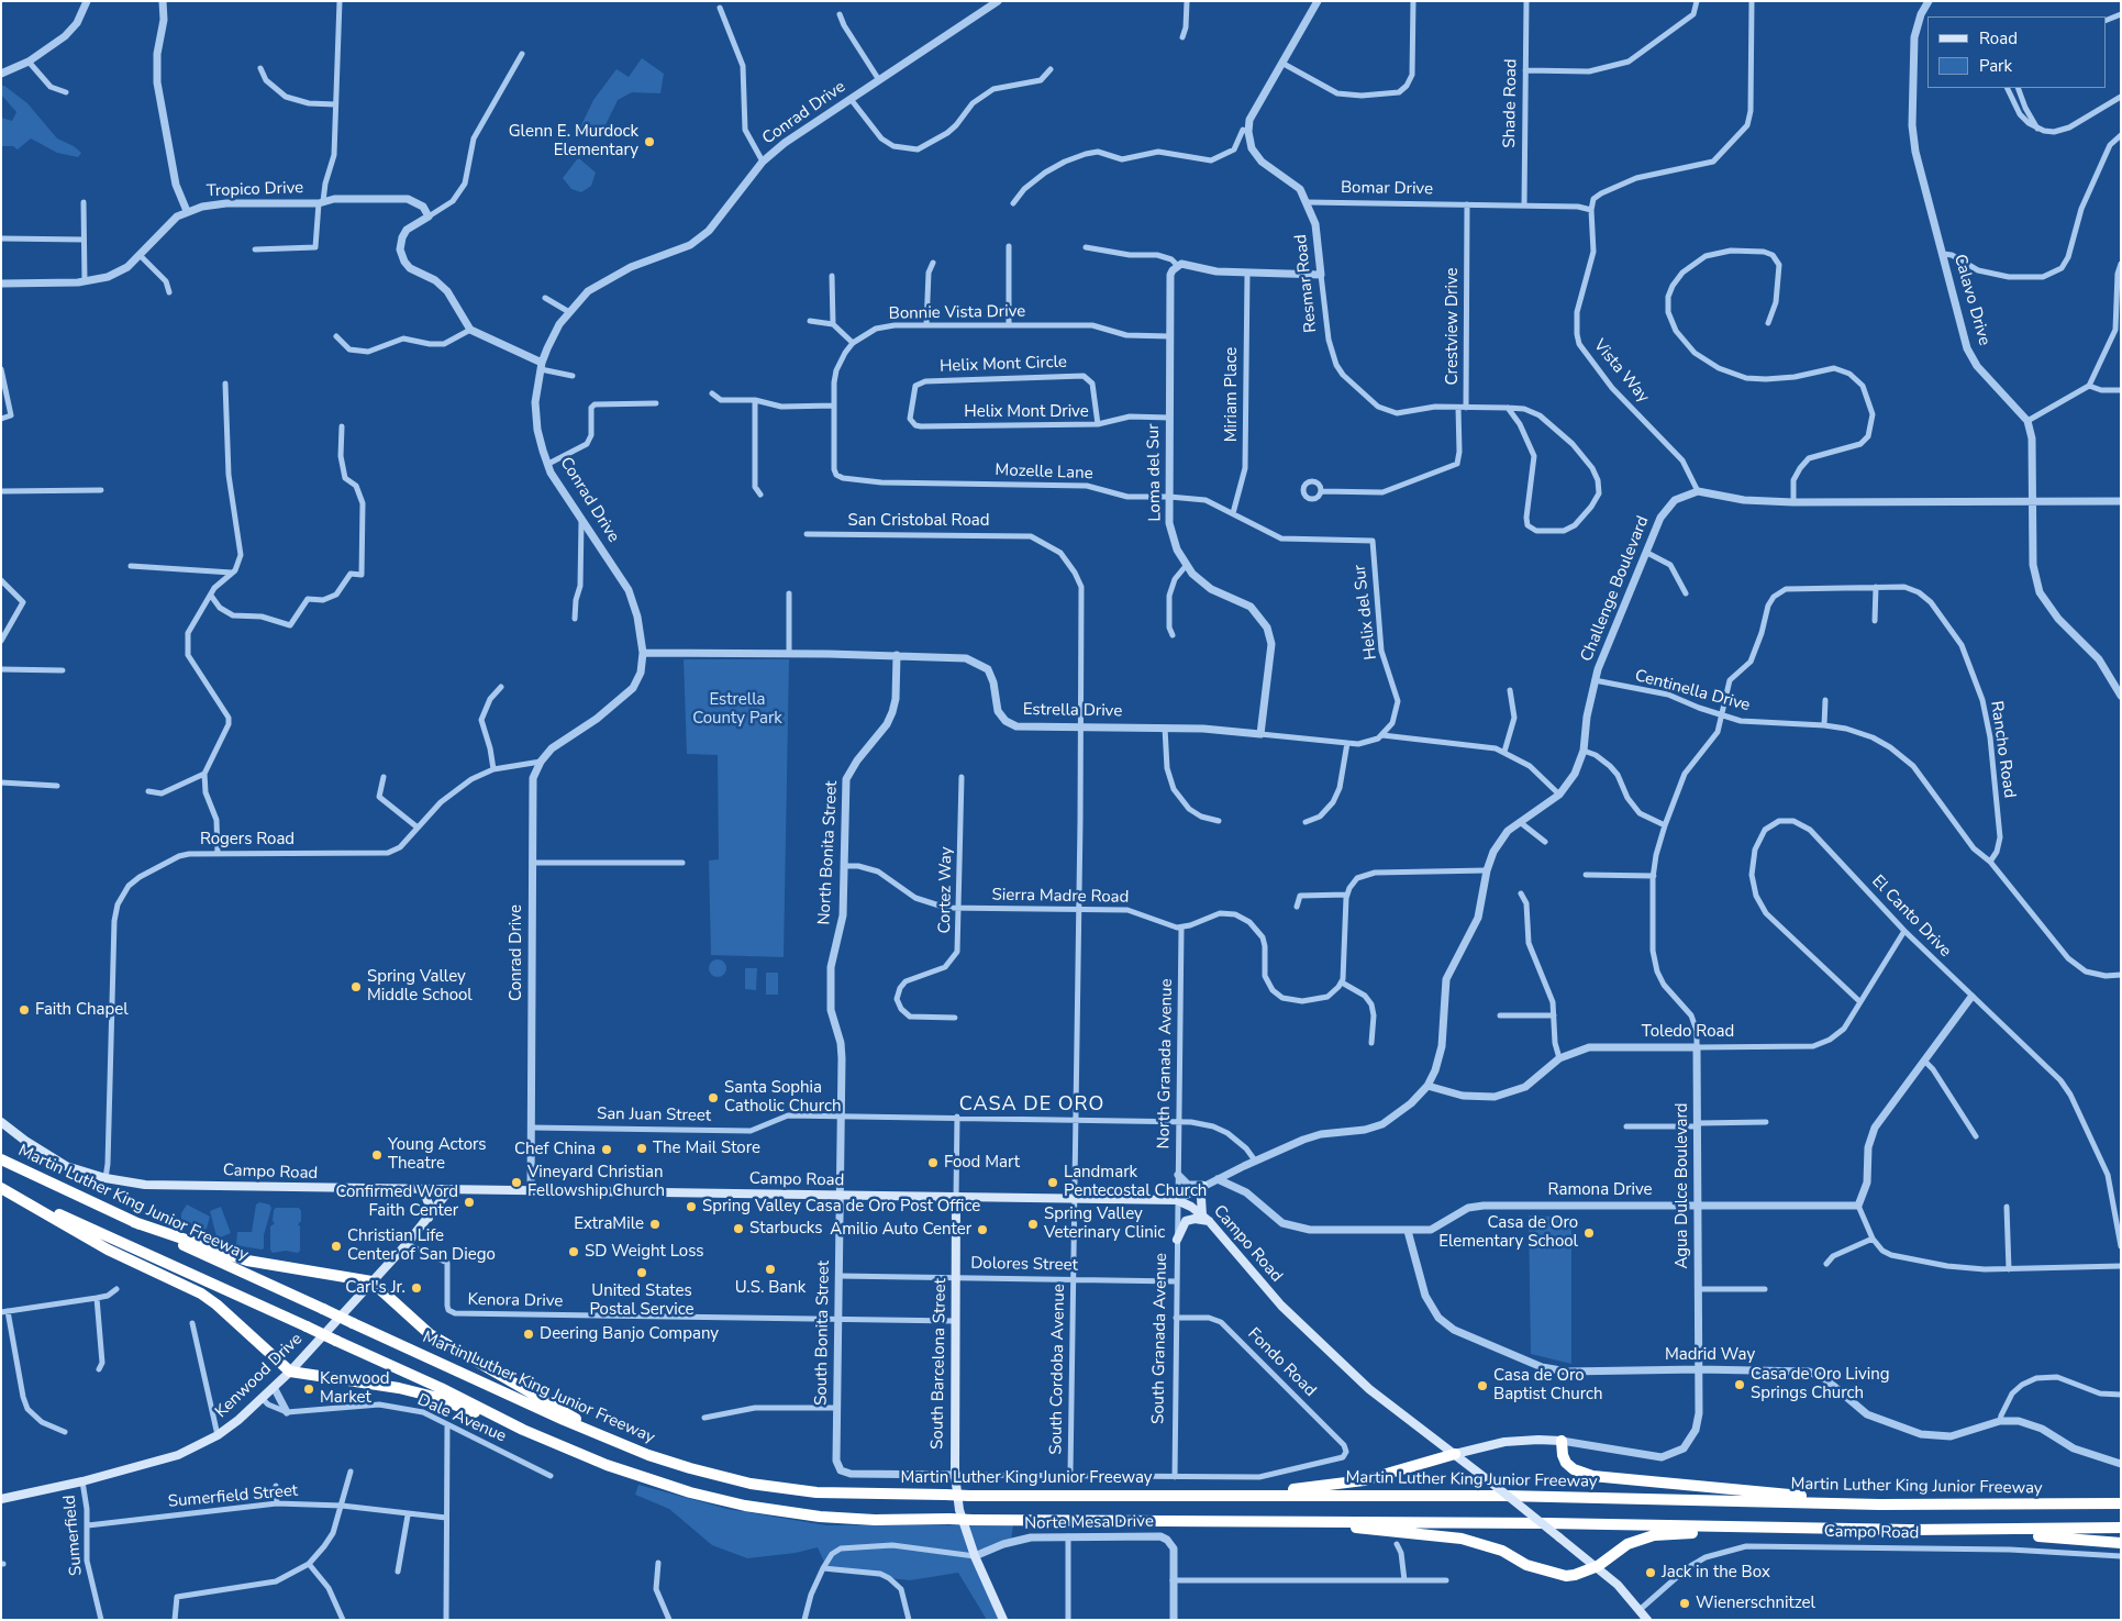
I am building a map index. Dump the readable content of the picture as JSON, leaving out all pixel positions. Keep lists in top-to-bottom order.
{
  "streets": {
    "highway": ["Martin Luther King Junior Freeway"],
    "main road": [
      "Campo Road",
      "Agua Dulce Boulevard",
      "South Barcelona Street",
      "Kenwood Drive"
    ],
    "street": [
      "Shade Road",
      "Conrad Drive",
      "Bomar Drive",
      "Tropico Drive",
      "Resmar Road",
      "Calavo Drive",
      "Bonnie Vista Drive",
      "Crestview Drive",
      "Helix Mont Circle",
      "Vista Way",
      "Miriam Place",
      "Helix Mont Drive",
      "Mozelle Lane",
      "Loma del Sur",
      "San Cristobal Road",
      "Challenge Boulevard",
      "Helix del Sur",
      "Centinella Drive",
      "Estrella Drive",
      "Rancho Road",
      "Rogers Road",
      "North Bonita Street",
      "Cortez Way",
      "Sierra Madre Road",
      "El Canto Drive",
      "Toledo Road",
      "North Granada Avenue",
      "San Juan Street",
      "Ramona Drive",
      "Dolores Street",
      "Kenora Drive",
      "South Bonita Street",
      "South Granada Avenue",
      "Madrid Way",
      "Fondo Road",
      "South Cordoba Avenue",
      "Dale Avenue",
      "Sumerfield Street",
      "Norte Mesa Drive",
      "Sumerfield"
    ]
  },
  "crossings": [
    ["Conrad Drive", "Estrella Drive"],
    ["Conrad Drive", "Rogers Road"],
    ["Conrad Drive", "San Juan Street"],
    ["Conrad Drive", "Campo Road"],
    ["Bomar Drive", "Resmar Road"],
    ["Bomar Drive", "Crestview Drive"],
    ["Resmar Road", "Crestview Drive"],
    ["Bonnie Vista Drive", "Mozelle Lane"],
    ["Bonnie Vista Drive", "Loma del Sur"],
    ["Helix Mont Circle", "Helix Mont Drive"],
    ["Vista Way", "Challenge Boulevard"],
    ["Miriam Place", "Mozelle Lane"],
    ["Helix Mont Drive", "Loma del Sur"],
    ["Mozelle Lane", "Loma del Sur"],
    ["Mozelle Lane", "Helix del Sur"],
    ["Loma del Sur", "Estrella Drive"],
    ["San Cristobal Road", "South Cordoba Avenue"],
    ["Challenge Boulevard", "Centinella Drive"],
    ["Challenge Boulevard", "Toledo Road"],
    ["Centinella Drive", "Rancho Road"],
    ["Centinella Drive", "Agua Dulce Boulevard"],
    ["Estrella Drive", "North Bonita Street"],
    ["Estrella Drive", "South Cordoba Avenue"],
    ["Rancho Road", "Agua Dulce Boulevard"],
    ["Rogers Road", "Campo Road"],
    ["North Bonita Street", "Sierra Madre Road"],
    ["North Bonita Street", "San Juan Street"],
    ["North Bonita Street", "Campo Road"],
    ["North Bonita Street", "South Bonita Street"],
    ["Cortez Way", "Sierra Madre Road"],
    ["Sierra Madre Road", "North Granada Avenue"],
    ["Sierra Madre Road", "South Cordoba Avenue"],
    ["El Canto Drive", "Toledo Road"],
    ["Toledo Road", "Agua Dulce Boulevard"],
    ["North Granada Avenue", "San Juan Street"],
    ["North Granada Avenue", "Campo Road"],
    ["North Granada Avenue", "South Granada Avenue"],
    ["San Juan Street", "South Cordoba Avenue"],
    ["Campo Road", "Agua Dulce Boulevard"],
    ["Campo Road", "South Bonita Street"],
    ["Campo Road", "South Granada Avenue"],
    ["Campo Road", "South Barcelona Street"],
    ["Campo Road", "South Cordoba Avenue"],
    ["Campo Road", "Kenwood Drive"],
    ["Agua Dulce Boulevard", "Ramona Drive"],
    ["Agua Dulce Boulevard", "Madrid Way"],
    ["Ramona Drive", "Madrid Way"],
    ["Dolores Street", "South Bonita Street"],
    ["Dolores Street", "South Granada Avenue"],
    ["Dolores Street", "South Barcelona Street"],
    ["Dolores Street", "South Cordoba Avenue"],
    ["Kenora Drive", "South Bonita Street"],
    ["Kenora Drive", "Kenwood Drive"],
    ["South Bonita Street", "South Barcelona Street"],
    ["South Granada Avenue", "Fondo Road"],
    ["South Barcelona Street", "Norte Mesa Drive"],
    ["Kenwood Drive", "Sumerfield"],
    ["Sumerfield Street", "Sumerfield"]
  ],
  "districts": ["CASA DE ORO"],
  "parks": ["Estrella County Park"],
  "places": [
    "Glenn E. Murdock Elementary",
    "Spring Valley Middle School",
    "Faith Chapel",
    "Santa Sophia Catholic Church",
    "The Mail Store",
    "Chef China",
    "Young Actors Theatre",
    "Food Mart",
    "Vineyard Christian Fellowship Church",
    "Landmark Pentecostal Church",
    "Confirmed Word Faith Center",
    "Spring Valley Casa de Oro Post Office",
    "ExtraMile",
    "Spring Valley Veterinary Clinic",
    "Starbucks",
    "Amilio Auto Center",
    "Casa de Oro Elementary School",
    "Christian Life Center of San Diego",
    "SD Weight Loss",
    "U.S. Bank",
    "United States Postal Service",
    "Carl's Jr.",
    "Deering Banjo Company",
    "Casa de Oro Living Springs Church",
    "Casa de Oro Baptist Church",
    "Kenwood Market",
    "Jack in the Box",
    "Wienerschnitzel"
  ],
  "legend": ["Road", "Park"]
}
